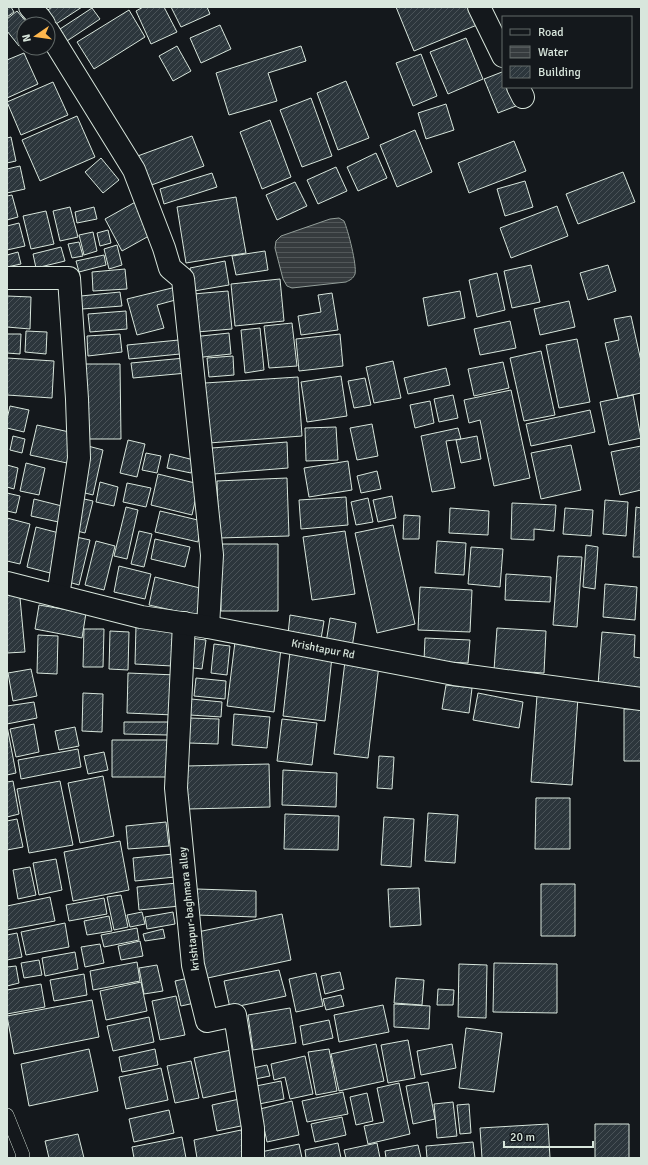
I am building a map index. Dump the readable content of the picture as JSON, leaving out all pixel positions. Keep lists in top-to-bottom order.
{
  "streets": {
    "street": ["Krishtapur Rd", "krishtapur-baghmara alley"]
  },
  "crossings": [
    ["Krishtapur Rd", "krishtapur-baghmara alley"]
  ],
  "legend": ["Road", "Water", "Building"],
  "scale_bar": "20 m",
  "north": "left"
}
